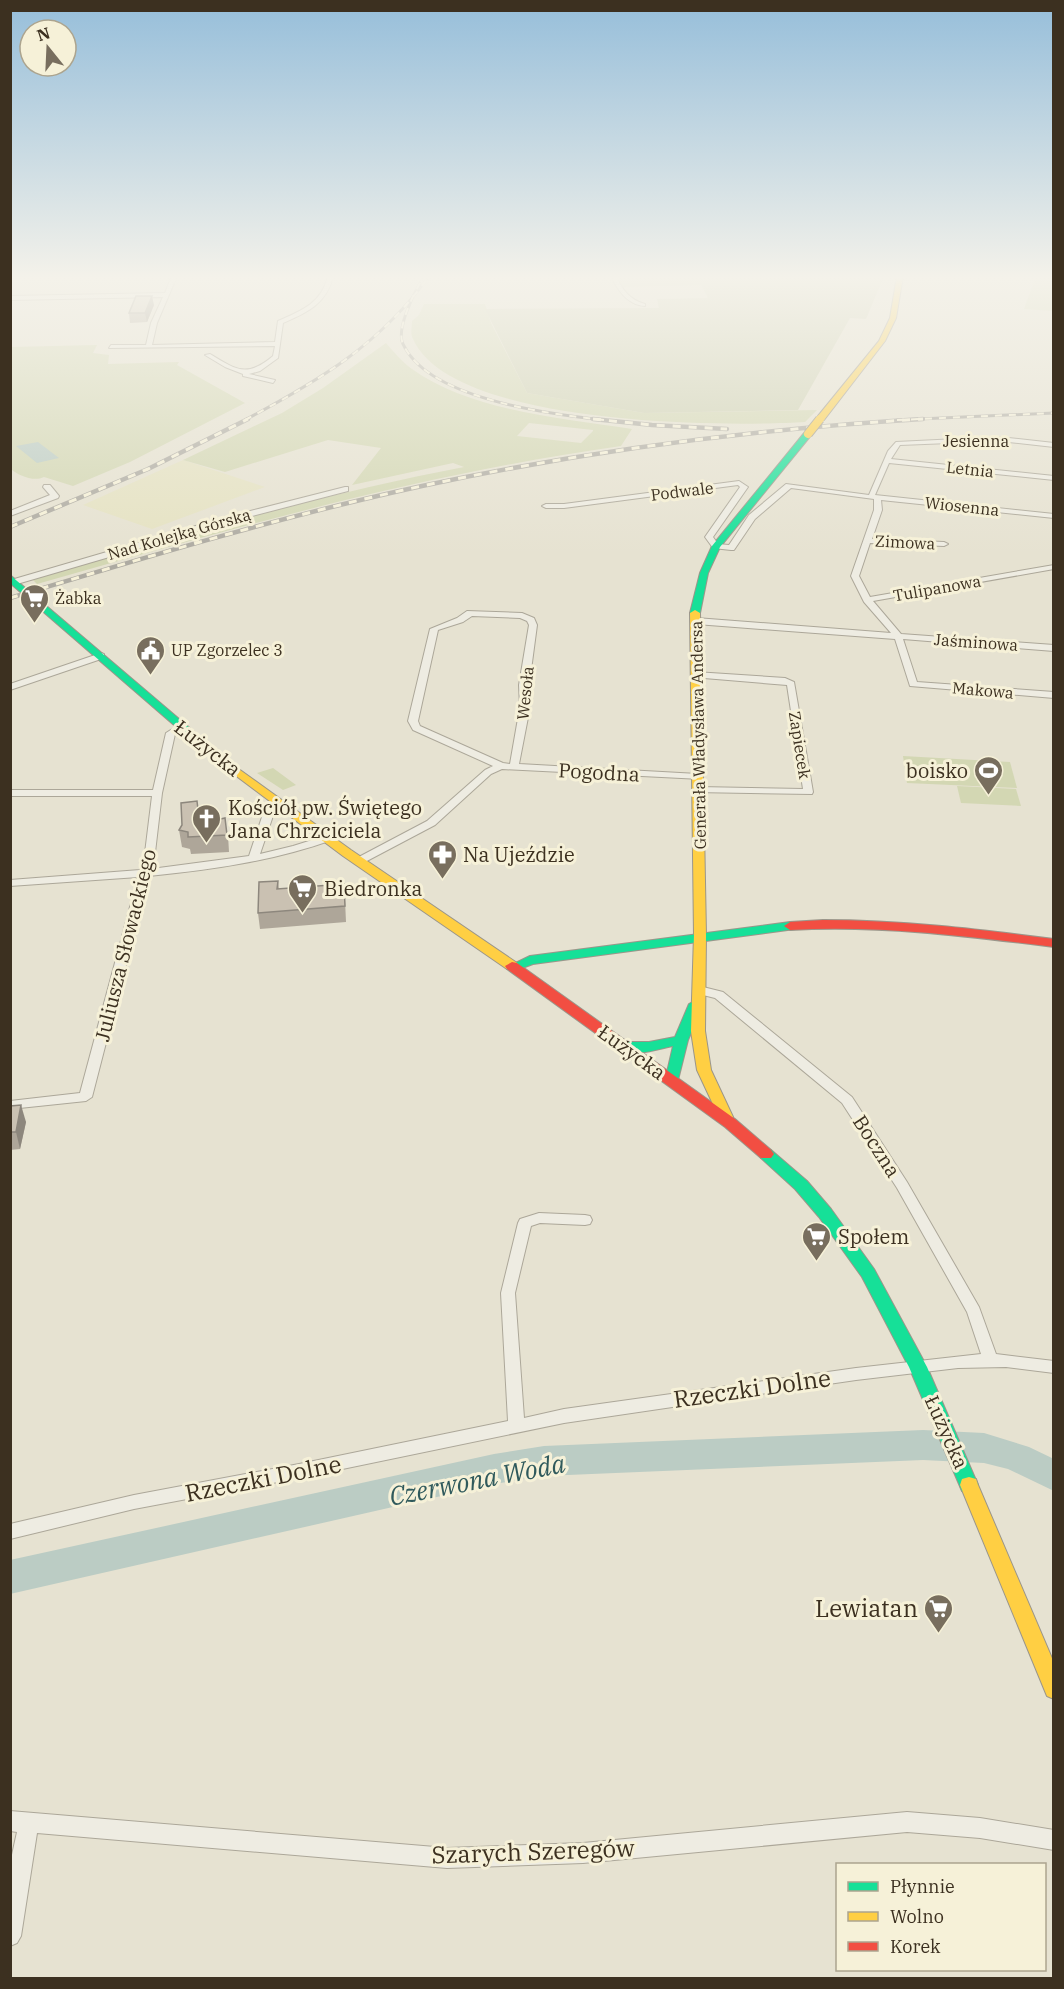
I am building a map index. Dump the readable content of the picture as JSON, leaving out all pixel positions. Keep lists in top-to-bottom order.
{
  "streets": {
    "street": [
      "Jesienna",
      "Letnia",
      "Podwale",
      "Wiosenna",
      "Nad Kolejką Górską",
      "Zimowa",
      "Tulipanowa",
      "Jaśminowa",
      "Makowa",
      "Wesoła",
      "Generała Władysława Andersa",
      "Zapiecek",
      "Łużycka",
      "Pogodna",
      "Juliusza Słowackiego",
      "Boczna",
      "Rzeczki Dolne",
      "Szarych Szeregów"
    ]
  },
  "crossings": [
    ["Jesienna", "Letnia"],
    ["Podwale", "Wiosenna"],
    ["Podwale", "Generała Władysława Andersa"],
    ["Wiosenna", "Generała Władysława Andersa"],
    ["Nad Kolejką Górską", "Łużycka"],
    ["Tulipanowa", "Jaśminowa"],
    ["Tulipanowa", "Makowa"],
    ["Jaśminowa", "Makowa"],
    ["Jaśminowa", "Generała Władysława Andersa"],
    ["Wesoła", "Pogodna"],
    ["Generała Władysława Andersa", "Zapiecek"],
    ["Generała Władysława Andersa", "Łużycka"],
    ["Generała Władysława Andersa", "Pogodna"],
    ["Generała Władysława Andersa", "Boczna"],
    ["Zapiecek", "Pogodna"],
    ["Łużycka", "Juliusza Słowackiego"],
    ["Łużycka", "Rzeczki Dolne"],
    ["Boczna", "Rzeczki Dolne"]
  ],
  "water": ["Czerwona Woda"],
  "places": {
    "supermarket": [
      "Żabka",
      "Biedronka",
      "Społem",
      "Lewiatan"
    ],
    "public building": ["UP Zgorzelec 3"],
    "sports": ["boisko"],
    "church": ["Kościół pw. Świętego Jana Chrzciciela"],
    "pharmacy": ["Na Ujeździe"]
  },
  "legend": ["Płynnie", "Wolno", "Korek"],
  "north": "top"
}
